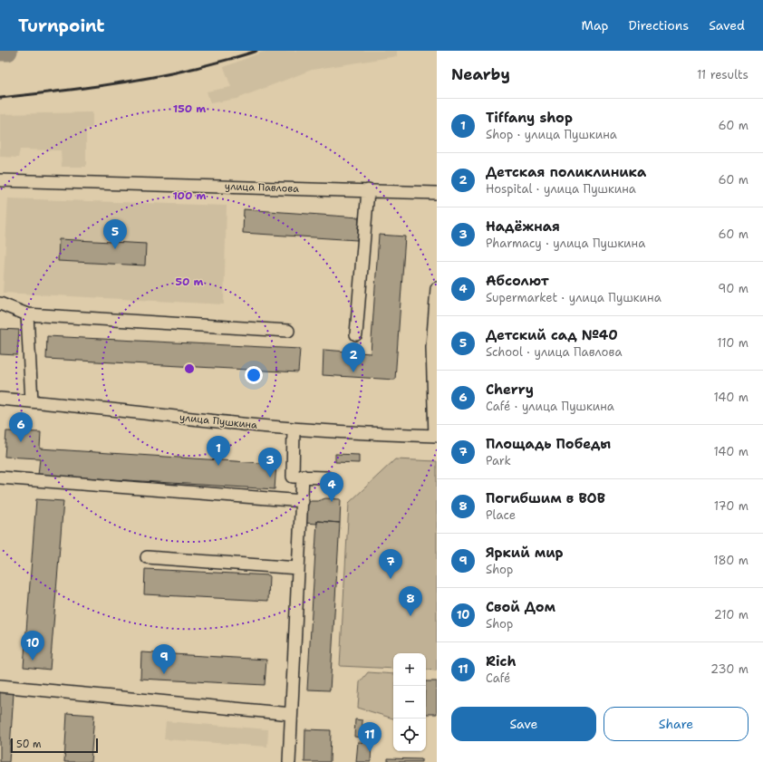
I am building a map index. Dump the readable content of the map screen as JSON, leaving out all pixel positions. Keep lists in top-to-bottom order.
{
  "streets": {
    "street": ["улица Павлова", "улица Пушкина"]
  },
  "scale_bar": "50 m",
  "page": {
    "header": "Turnpoint",
    "nav": ["Map", "Directions", "Saved"],
    "heading": ["Nearby", "11 results"],
    "list": [
      {
        "mark": "1",
        "name": "Tiffany shop",
        "note": "Shop · улица Пушкина",
        "value": "60 m"
      },
      {
        "mark": "2",
        "name": "Детская поликлиника",
        "note": "Hospital · улица Пушкина",
        "value": "60 m"
      },
      {
        "mark": "3",
        "name": "Надёжная",
        "note": "Pharmacy · улица Пушкина",
        "value": "60 m"
      },
      {
        "mark": "4",
        "name": "Абсолют",
        "note": "Supermarket · улица Пушкина",
        "value": "90 m"
      },
      {
        "mark": "5",
        "name": "Детский сад №40",
        "note": "School · улица Павлова",
        "value": "110 m"
      },
      {
        "mark": "6",
        "name": "Cherry",
        "note": "Café · улица Пушкина",
        "value": "140 m"
      },
      {
        "mark": "7",
        "name": "Площадь Победы",
        "note": "Park",
        "value": "140 m"
      },
      {
        "mark": "8",
        "name": "Погибшим в ВОВ",
        "note": "Place",
        "value": "170 m"
      },
      {
        "mark": "9",
        "name": "Яркий мир",
        "note": "Shop",
        "value": "180 m"
      },
      {
        "mark": "10",
        "name": "Свой Дом",
        "note": "Shop",
        "value": "210 m"
      },
      {
        "mark": "11",
        "name": "Rich",
        "note": "Café",
        "value": "230 m"
      }
    ],
    "pins": [
      "5",
      "2",
      "6",
      "1",
      "3",
      "4",
      "7",
      "8",
      "10",
      "9",
      "11"
    ],
    "map_buttons": ["+", "−"],
    "buttons": ["Save", "Share"],
    "scale": "50 m"
  },
  "rings": ["150 m", "100 m", "50 m"]
}
